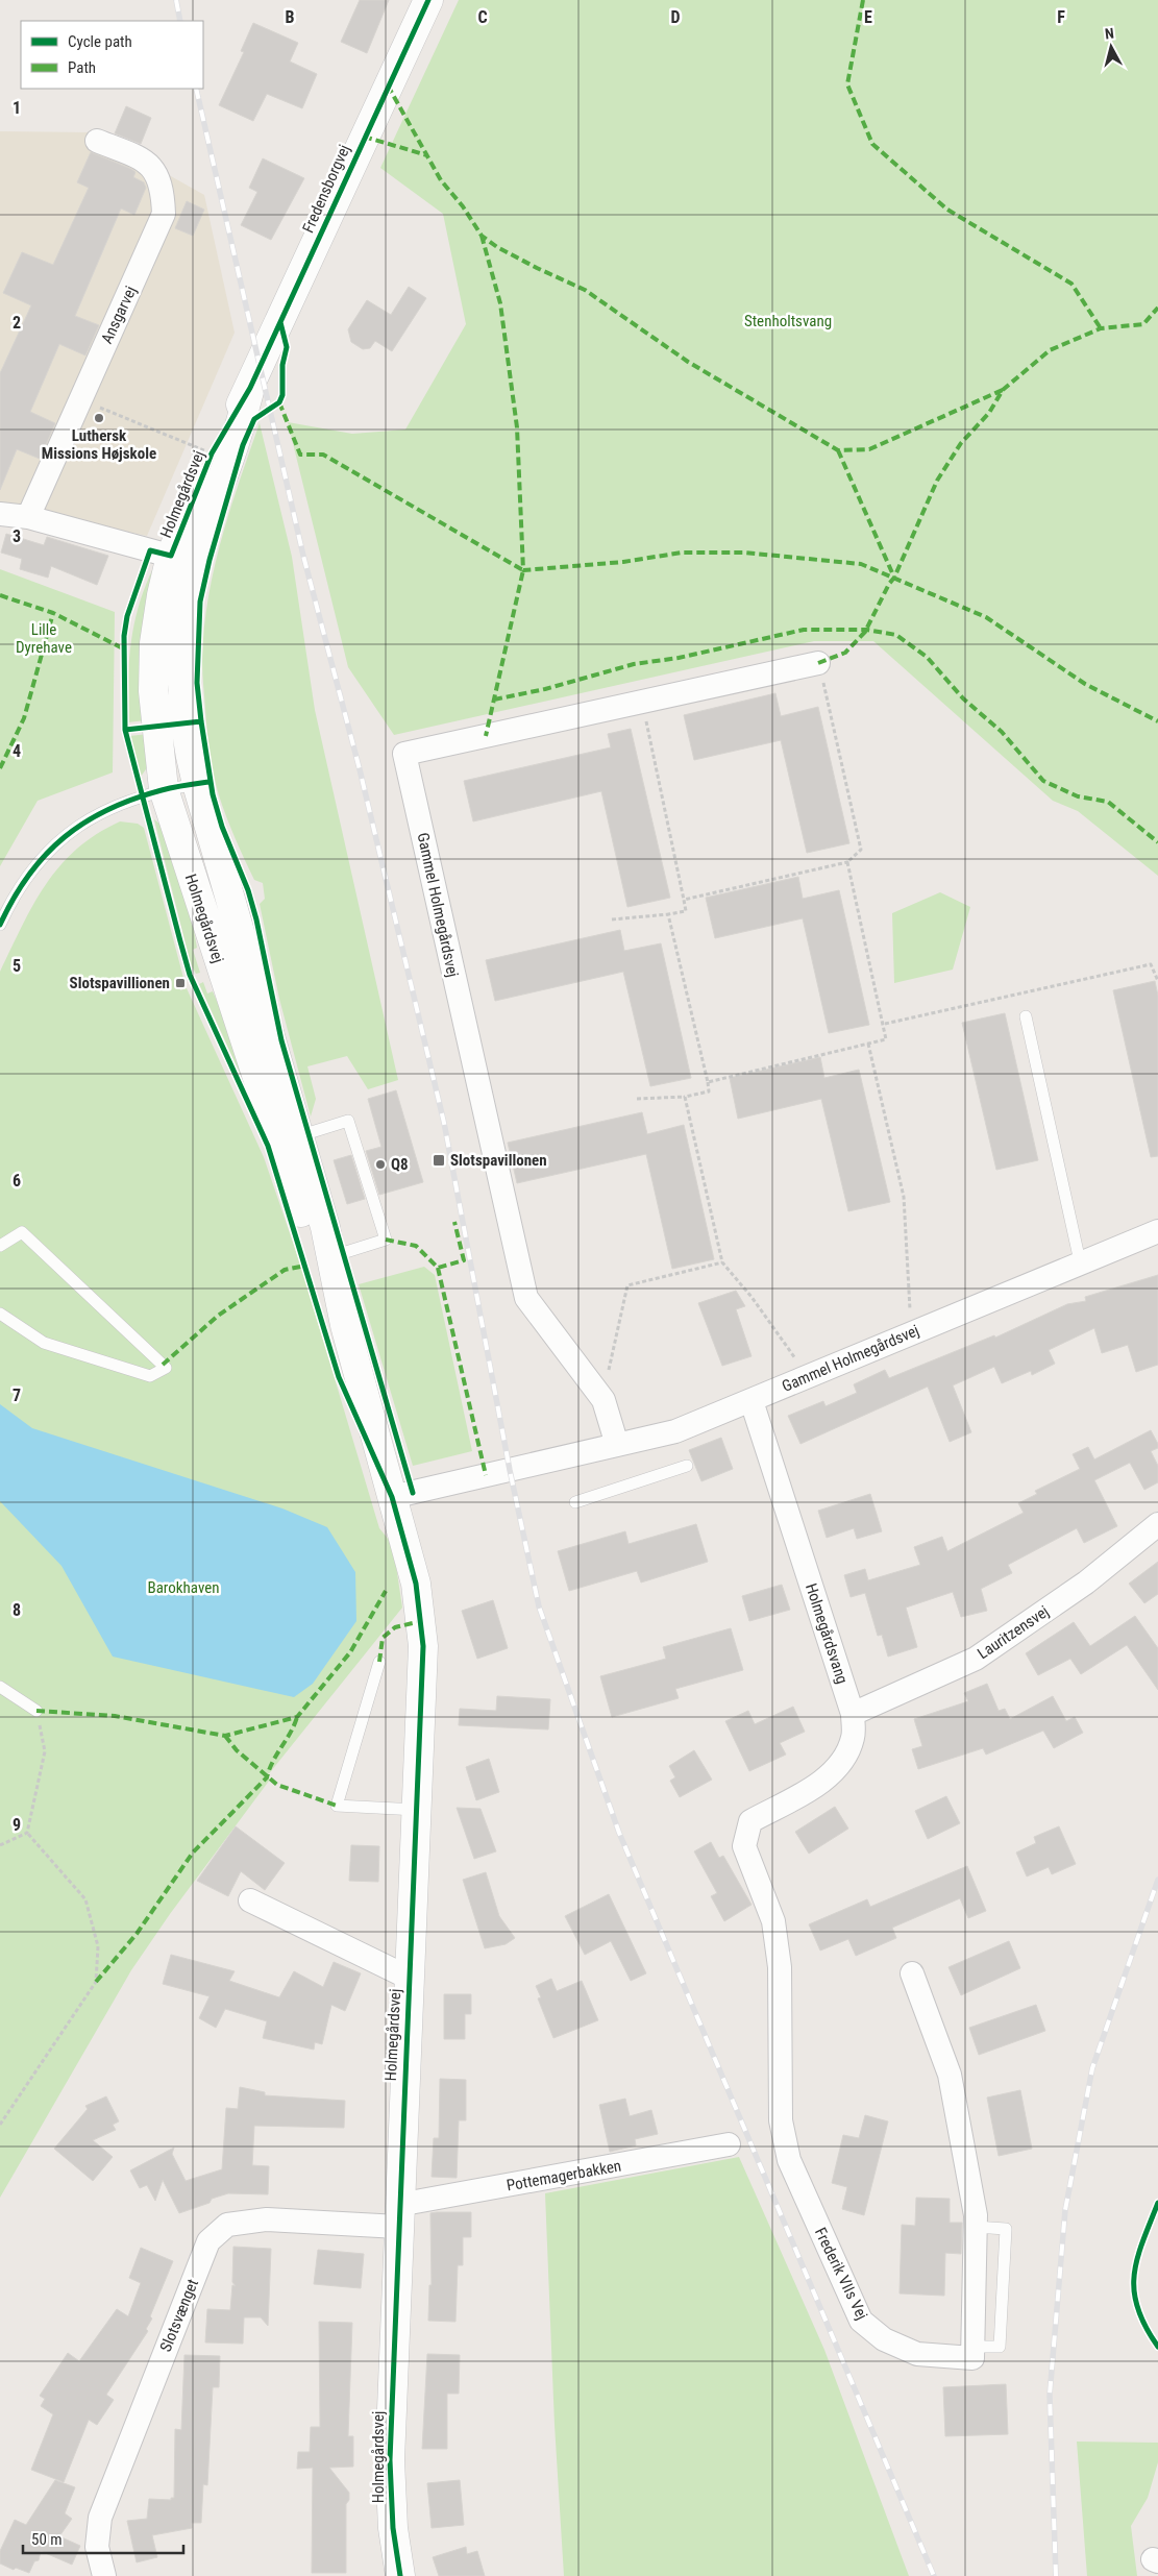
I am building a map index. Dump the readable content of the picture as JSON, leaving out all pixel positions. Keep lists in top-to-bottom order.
{
  "streets": {
    "street": [
      "Fredensborgvej",
      "Ansgarvej",
      "Holmegårdsvej",
      "Gammel Holmegårdsvej",
      "Lauritzensvej",
      "Holmegårdsvang",
      "Pottemagerbakken",
      "Frederik VIIs Vej",
      "Slotsvænget"
    ]
  },
  "crossings": [
    ["Fredensborgvej", "Holmegårdsvej"],
    ["Holmegårdsvej", "Gammel Holmegårdsvej"],
    ["Holmegårdsvej", "Pottemagerbakken"],
    ["Holmegårdsvej", "Slotsvænget"],
    ["Gammel Holmegårdsvej", "Holmegårdsvang"],
    ["Lauritzensvej", "Holmegårdsvang"],
    ["Holmegårdsvang", "Frederik VIIs Vej"],
    ["Pottemagerbakken", "Slotsvænget"]
  ],
  "parks": ["Stenholtsvang", "Lille Dyrehave", "Barokhaven"],
  "places": {
    "other": ["Luthersk Missions Højskole", "Q8"],
    "transit": ["Slotspavillionen", "Slotspavillonen"]
  },
  "legend": ["Cycle path", "Path"],
  "scale_bar": "50 m",
  "north": "top",
  "grid": {
    "columns": [
      "B",
      "C",
      "D",
      "E",
      "F"
    ],
    "rows": [
      "1",
      "2",
      "3",
      "4",
      "5",
      "6",
      "7",
      "8",
      "9"
    ]
  }
}
